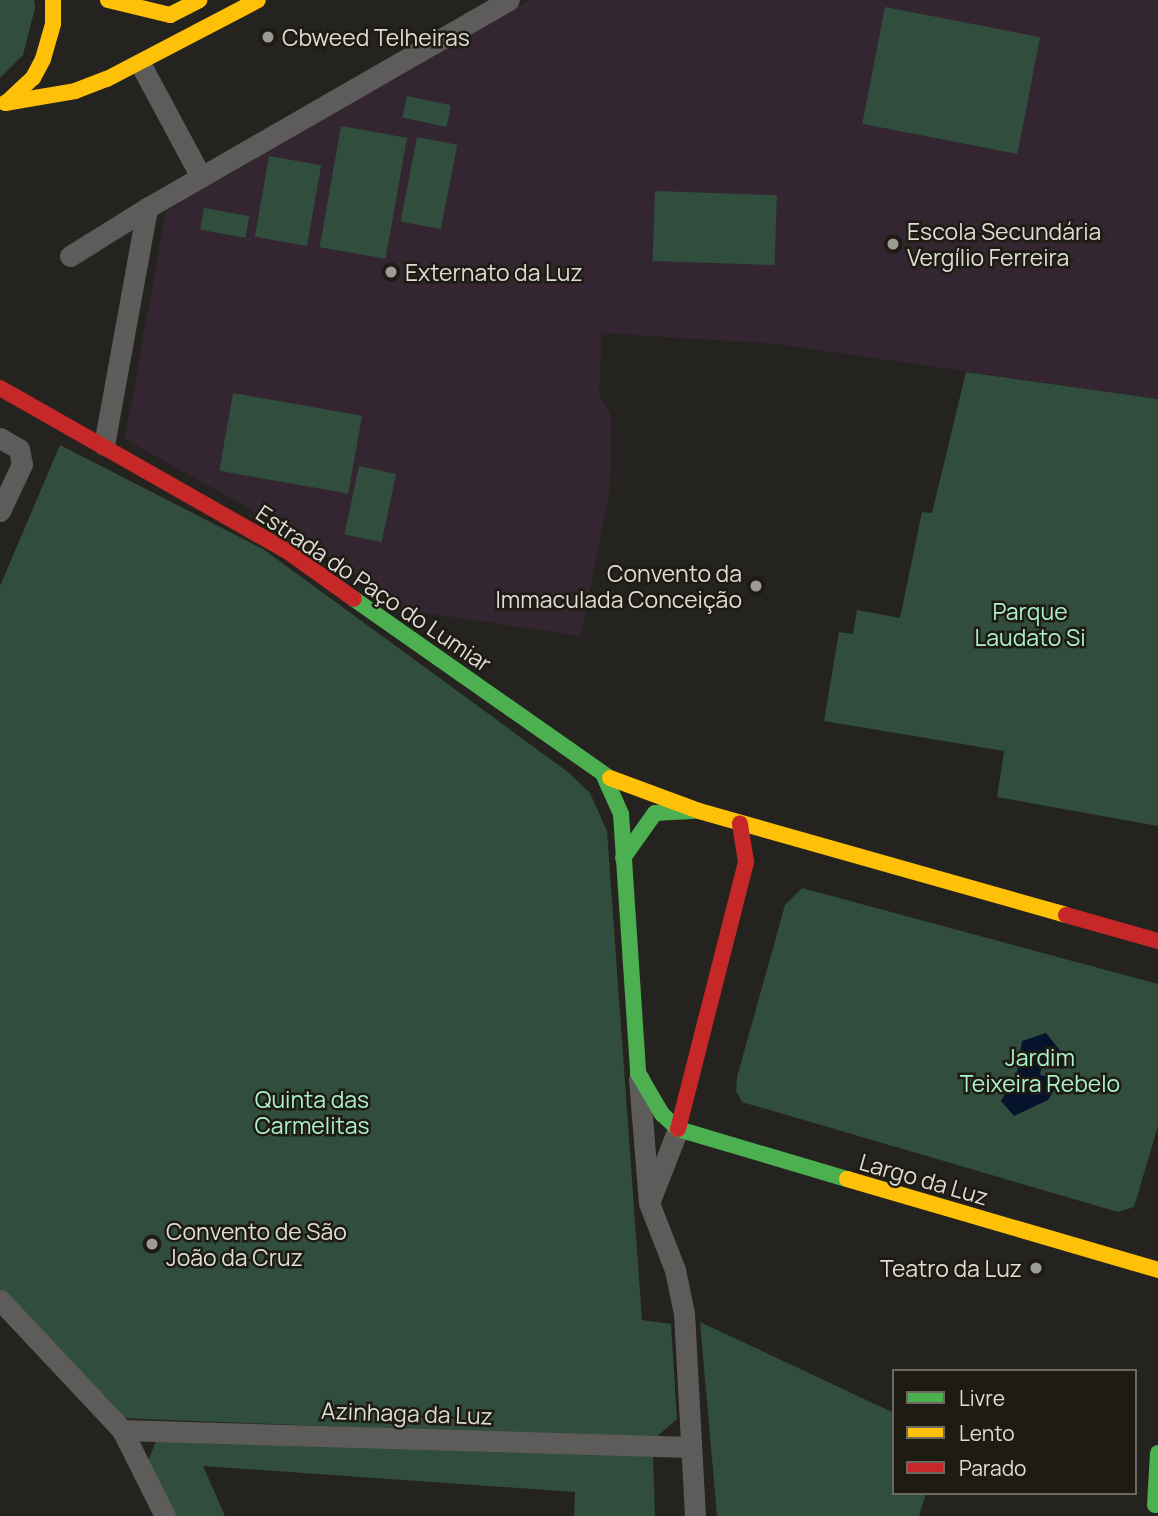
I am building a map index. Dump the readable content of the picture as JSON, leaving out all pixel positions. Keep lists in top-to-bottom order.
{
  "streets": {
    "street": ["Estrada do Paço do Lumiar", "Largo da Luz", "Azinhaga da Luz"]
  },
  "parks": ["Parque Laudato Si", "Jardim Teixeira Rebelo", "Quinta das Carmelitas"],
  "places": [
    "Cbweed Telheiras",
    "Escola Secundária Vergílio Ferreira",
    "Externato da Luz",
    "Convento da Immaculada Conceição",
    "Convento de São João da Cruz",
    "Teatro da Luz"
  ],
  "legend": ["Livre", "Lento", "Parado"]
}
